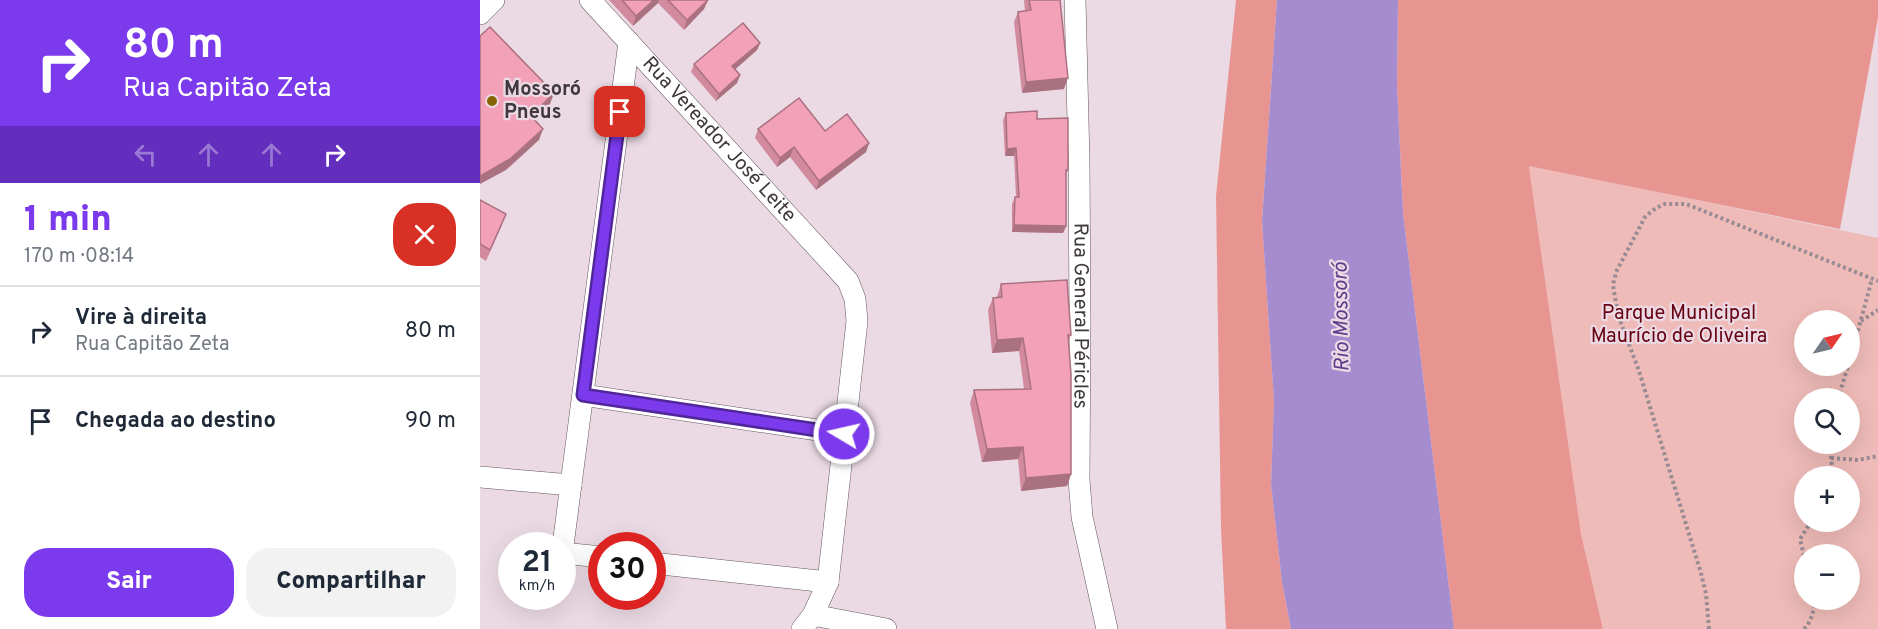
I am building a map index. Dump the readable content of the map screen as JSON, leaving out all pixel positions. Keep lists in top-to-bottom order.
{
  "streets": {
    "street": ["Rua Vereador José Leite", "Rua General Péricles"]
  },
  "water": ["Rio Mossoró"],
  "parks": ["Parque Municipal Maurício de Oliveira"],
  "places": ["Mossoró Pneus"],
  "north": "top right",
  "page": {
    "turn": ["80 m", "Rua Capitão Zeta"],
    "heading": ["1 min", "170 m · 08:14"],
    "list": [
      {
        "name": "Vire à direita",
        "note": "Rua Capitão Zeta",
        "value": "80 m"
      },
      {
        "name": "Chegada ao destino",
        "value": "90 m"
      }
    ],
    "map_buttons": ["+", "−"],
    "speed": "21 km/h",
    "limit": "30",
    "buttons": ["Sair", "Compartilhar"]
  }
}
